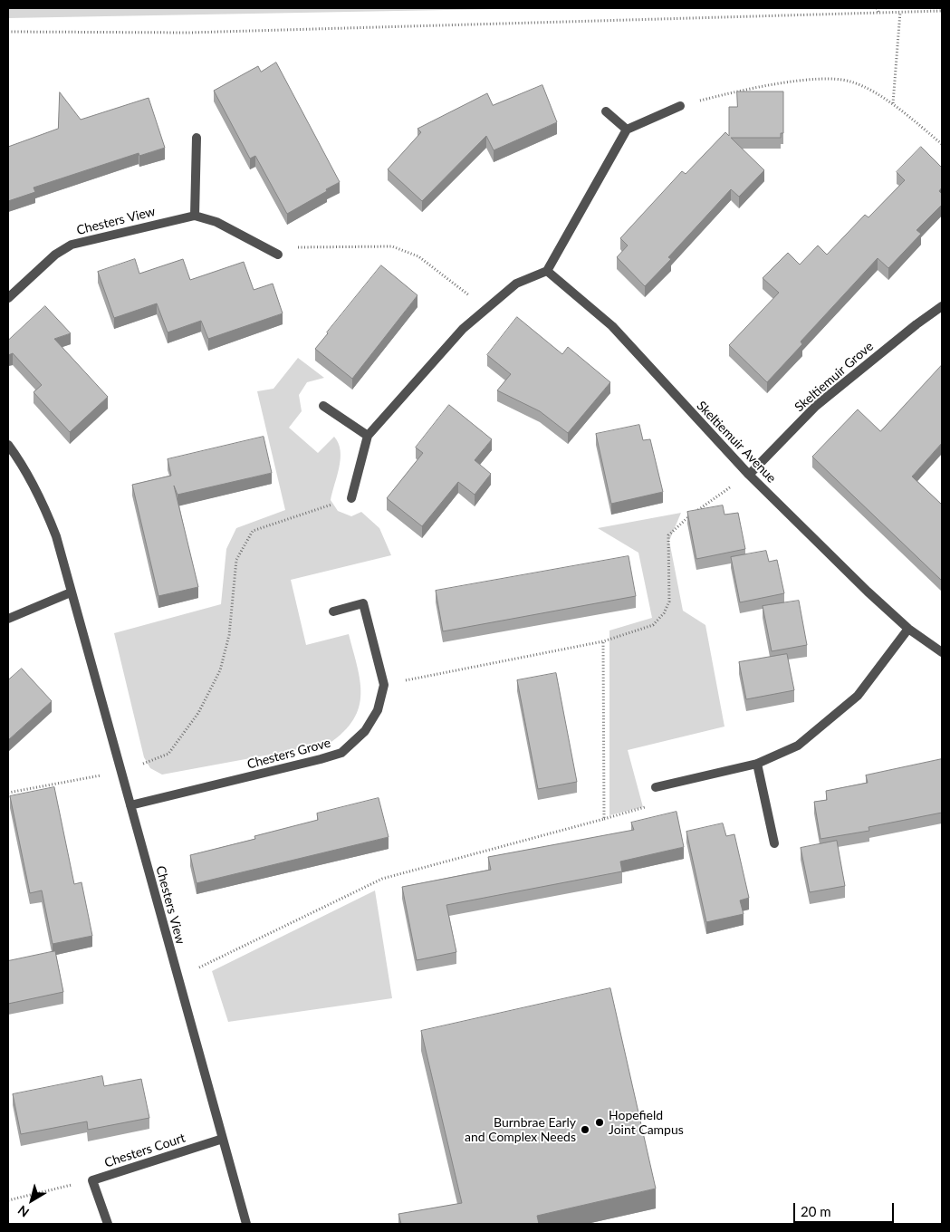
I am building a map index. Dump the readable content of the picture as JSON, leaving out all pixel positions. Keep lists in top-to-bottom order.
{
  "streets": {
    "street": [
      "Chesters View",
      "Skeltiemuir Grove",
      "Skeltiemuir Avenue",
      "Chesters Grove",
      "Chesters Court"
    ]
  },
  "crossings": [
    ["Chesters View", "Chesters Grove"],
    ["Chesters View", "Chesters Court"],
    ["Skeltiemuir Grove", "Skeltiemuir Avenue"]
  ],
  "places": ["Hopefield Joint Campus", "Burnbrae Early and Complex Needs"],
  "scale_bar": "20 m",
  "north": "bottom left"
}
